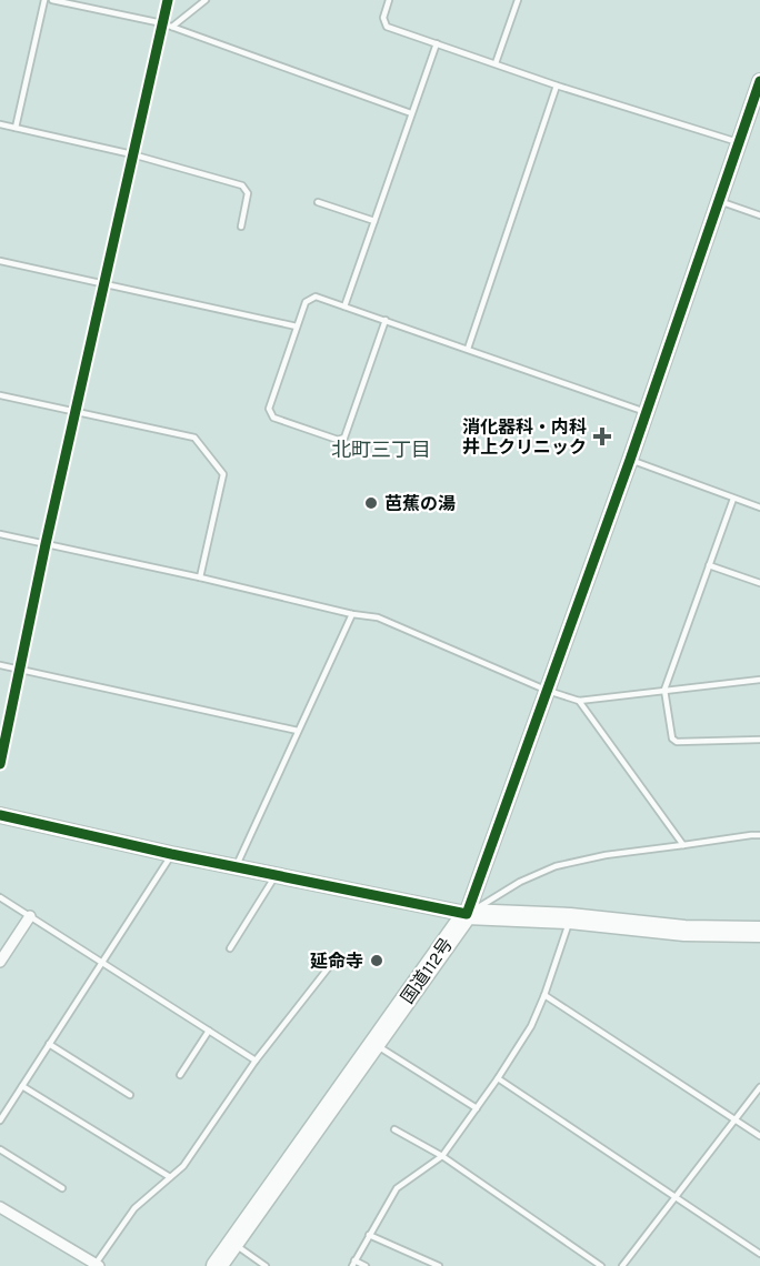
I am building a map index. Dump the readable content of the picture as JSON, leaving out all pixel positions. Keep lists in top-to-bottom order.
{
  "streets": {
    "highway": ["国道112号"]
  },
  "districts": ["北町三丁目"],
  "places": {
    "health": ["消化器科・内科 井上クリニック"],
    "other": ["芭蕉の湯", "延命寺"]
  }
}
